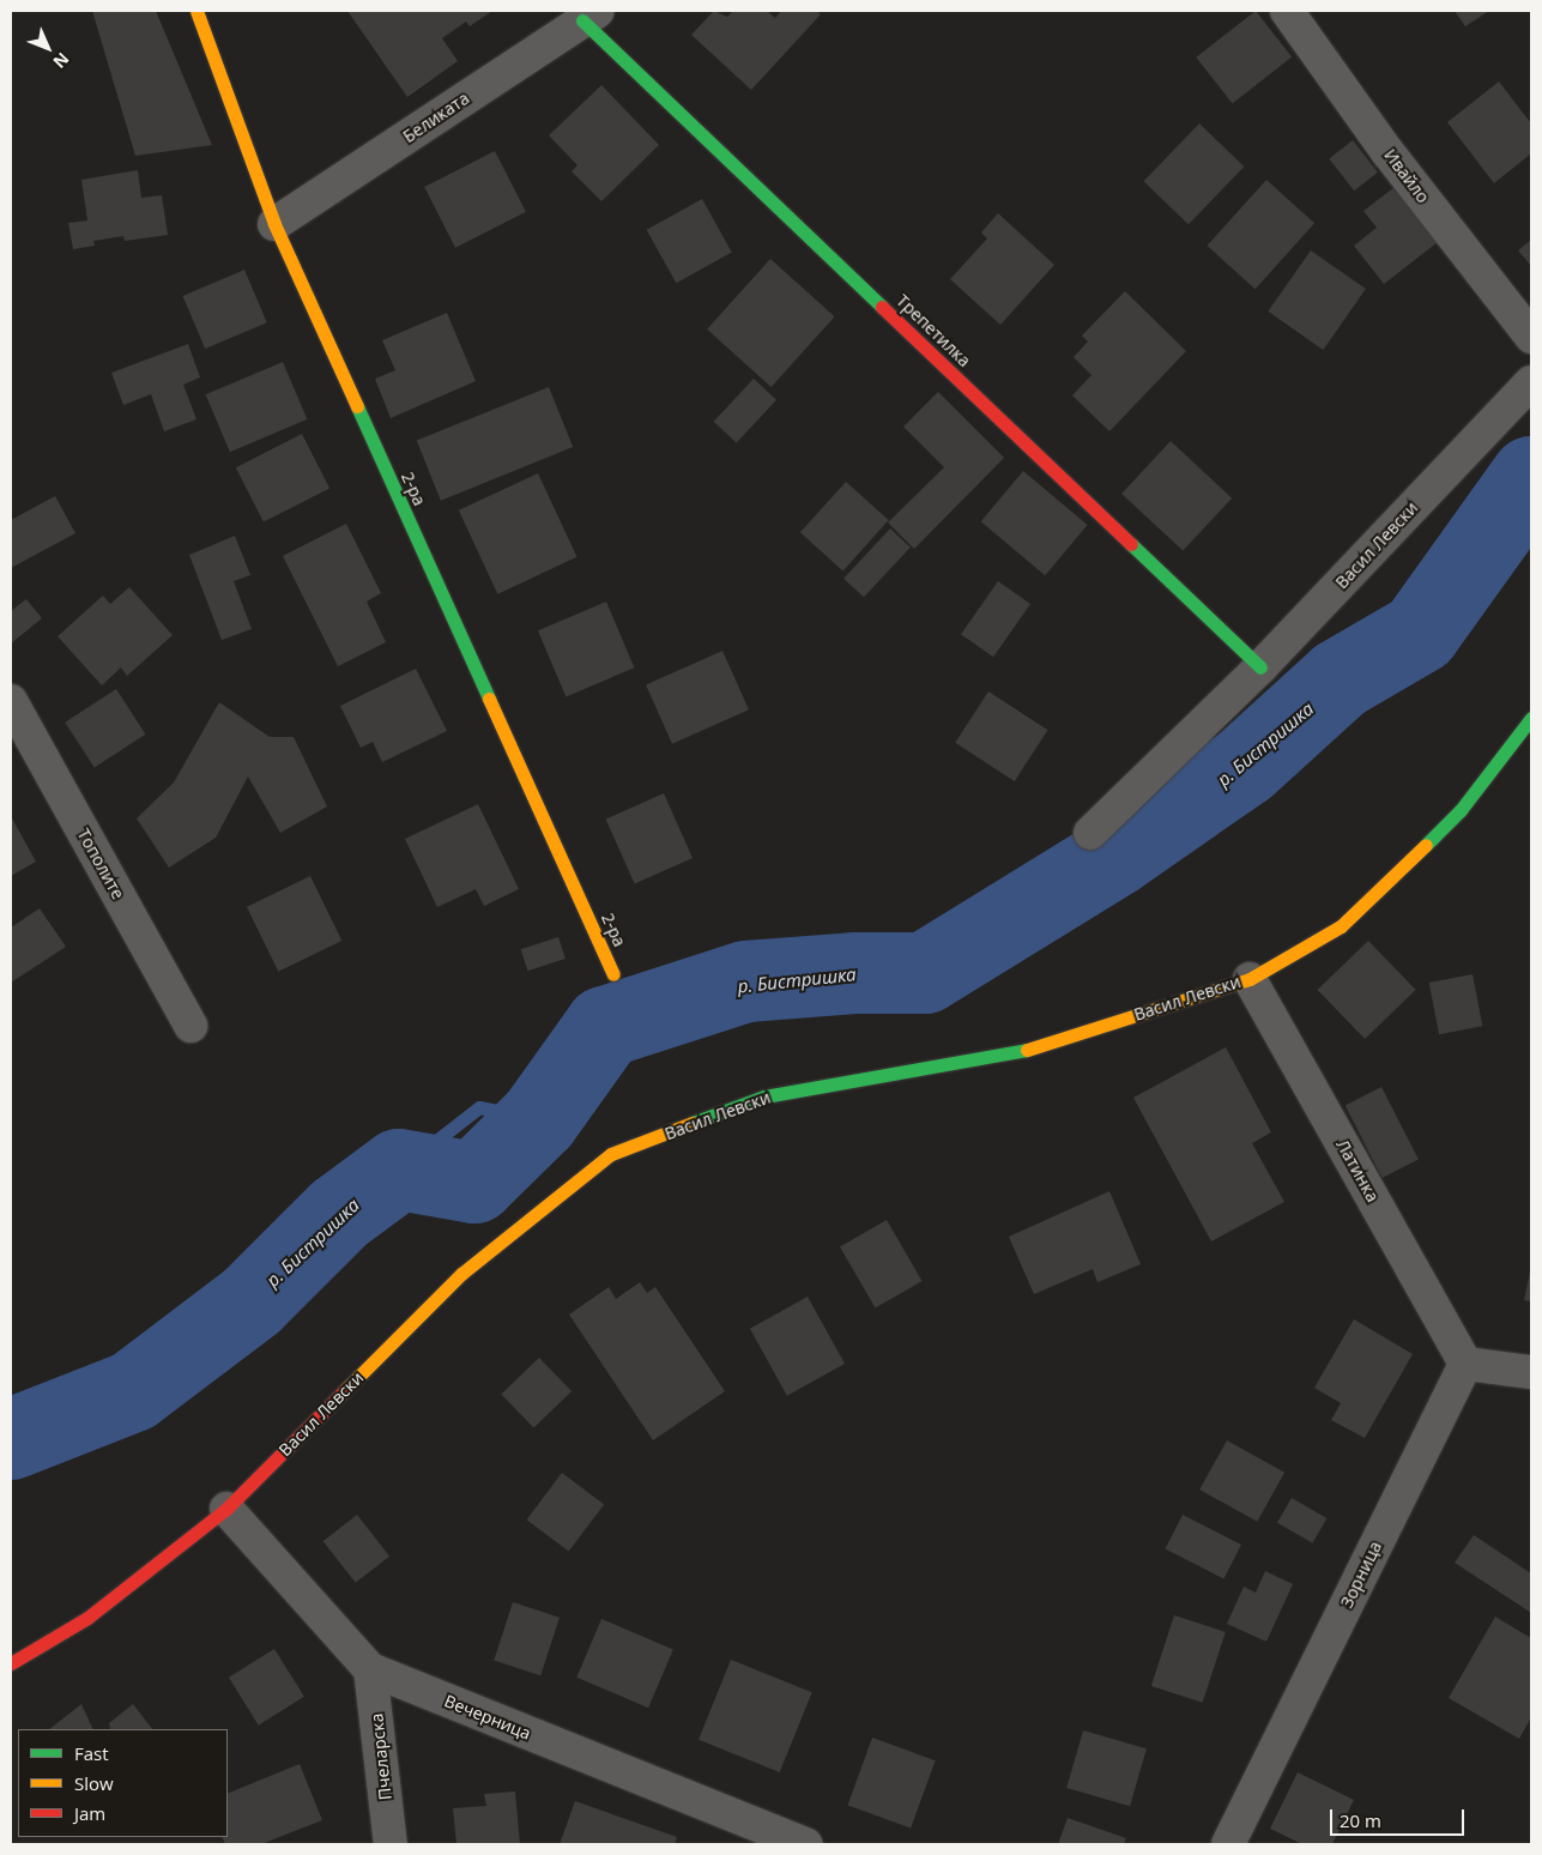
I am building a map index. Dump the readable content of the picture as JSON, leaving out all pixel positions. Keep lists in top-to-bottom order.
{
  "streets": {
    "street": [
      "Беликата",
      "Ивайло",
      "Трепетилка",
      "2-ра",
      "Васил Левски",
      "Тополите",
      "Латинка",
      "Зорница",
      "Вечерница",
      "Пчеларска"
    ]
  },
  "crossings": [
    ["Беликата", "Трепетилка"],
    ["Беликата", "2-ра"],
    ["Трепетилка", "Васил Левски"],
    ["Васил Левски", "Латинка"],
    ["Васил Левски", "Вечерница"],
    ["Латинка", "Зорница"],
    ["Вечерница", "Пчеларска"]
  ],
  "water": ["р. Бистришка"],
  "legend": ["Fast", "Slow", "Jam"],
  "scale_bar": "20 m",
  "north": "bottom right"
}
